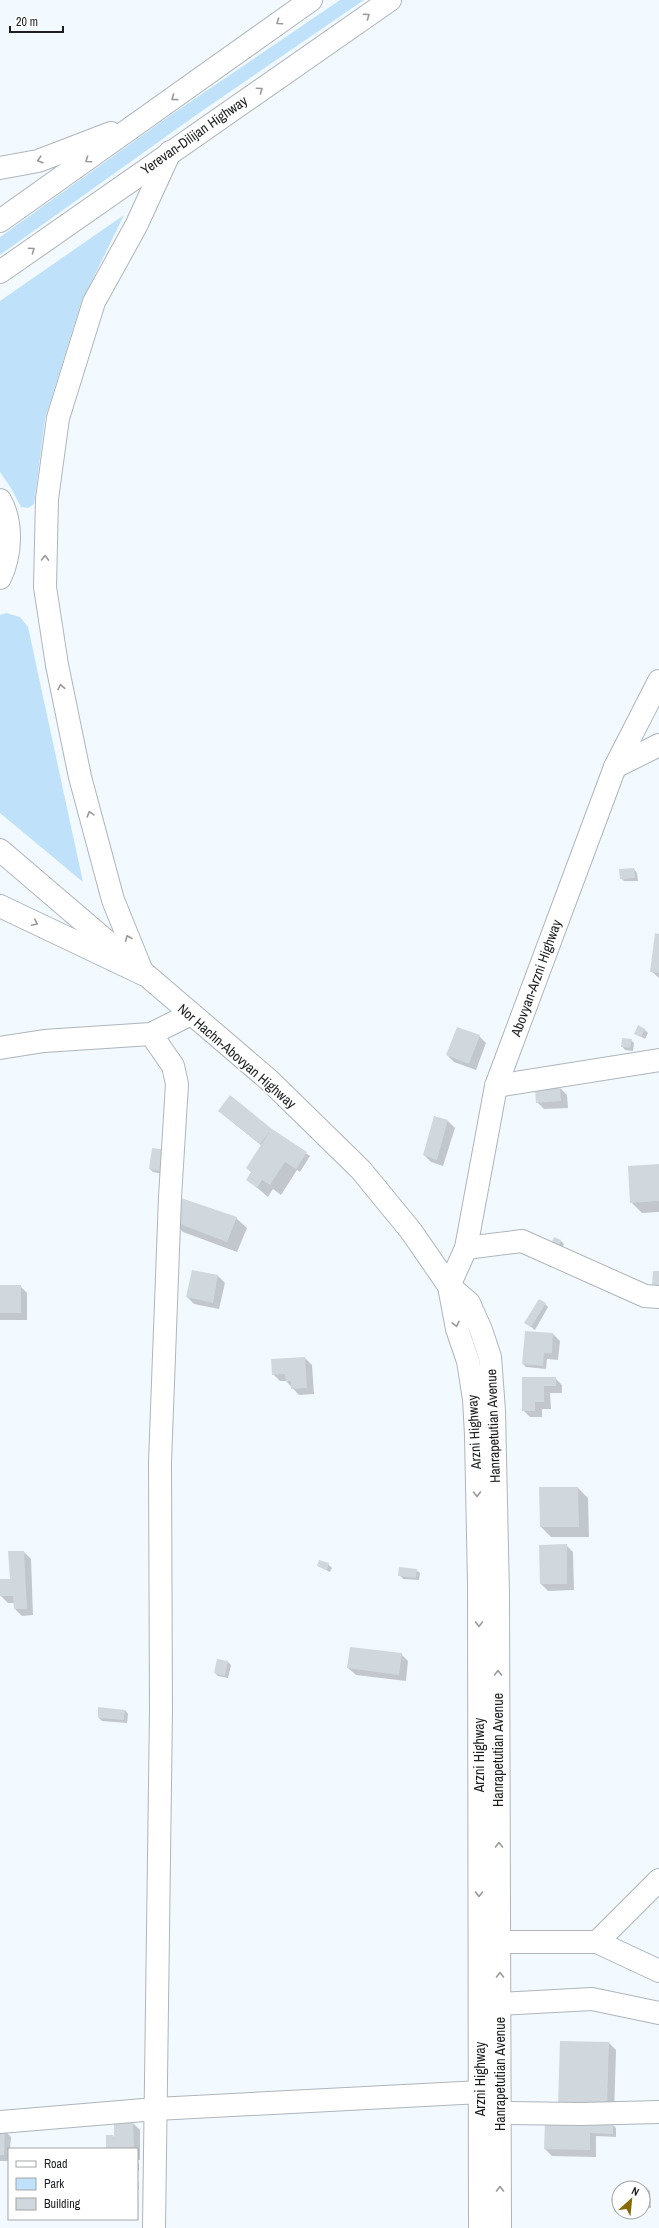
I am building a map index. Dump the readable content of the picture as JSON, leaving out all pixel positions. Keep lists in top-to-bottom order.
{
  "streets": {
    "main road": [
      "Yerevan-Dilijan Highway",
      "Abovyan-Arzni Highway",
      "Nor Hachn-Abovyan Highway",
      "Hanrapetutian Avenue",
      "Arzni Highway"
    ]
  },
  "crossings": [
    ["Abovyan-Arzni Highway", "Nor Hachn-Abovyan Highway"],
    ["Abovyan-Arzni Highway", "Hanrapetutian Avenue"],
    ["Abovyan-Arzni Highway", "Arzni Highway"],
    ["Nor Hachn-Abovyan Highway", "Hanrapetutian Avenue"],
    ["Nor Hachn-Abovyan Highway", "Arzni Highway"],
    ["Hanrapetutian Avenue", "Arzni Highway"]
  ],
  "one_way": ["Hanrapetutian Avenue", "Arzni Highway"],
  "legend": ["Road", "Park", "Building"],
  "scale_bar": "20 m",
  "north": "top right"
}
